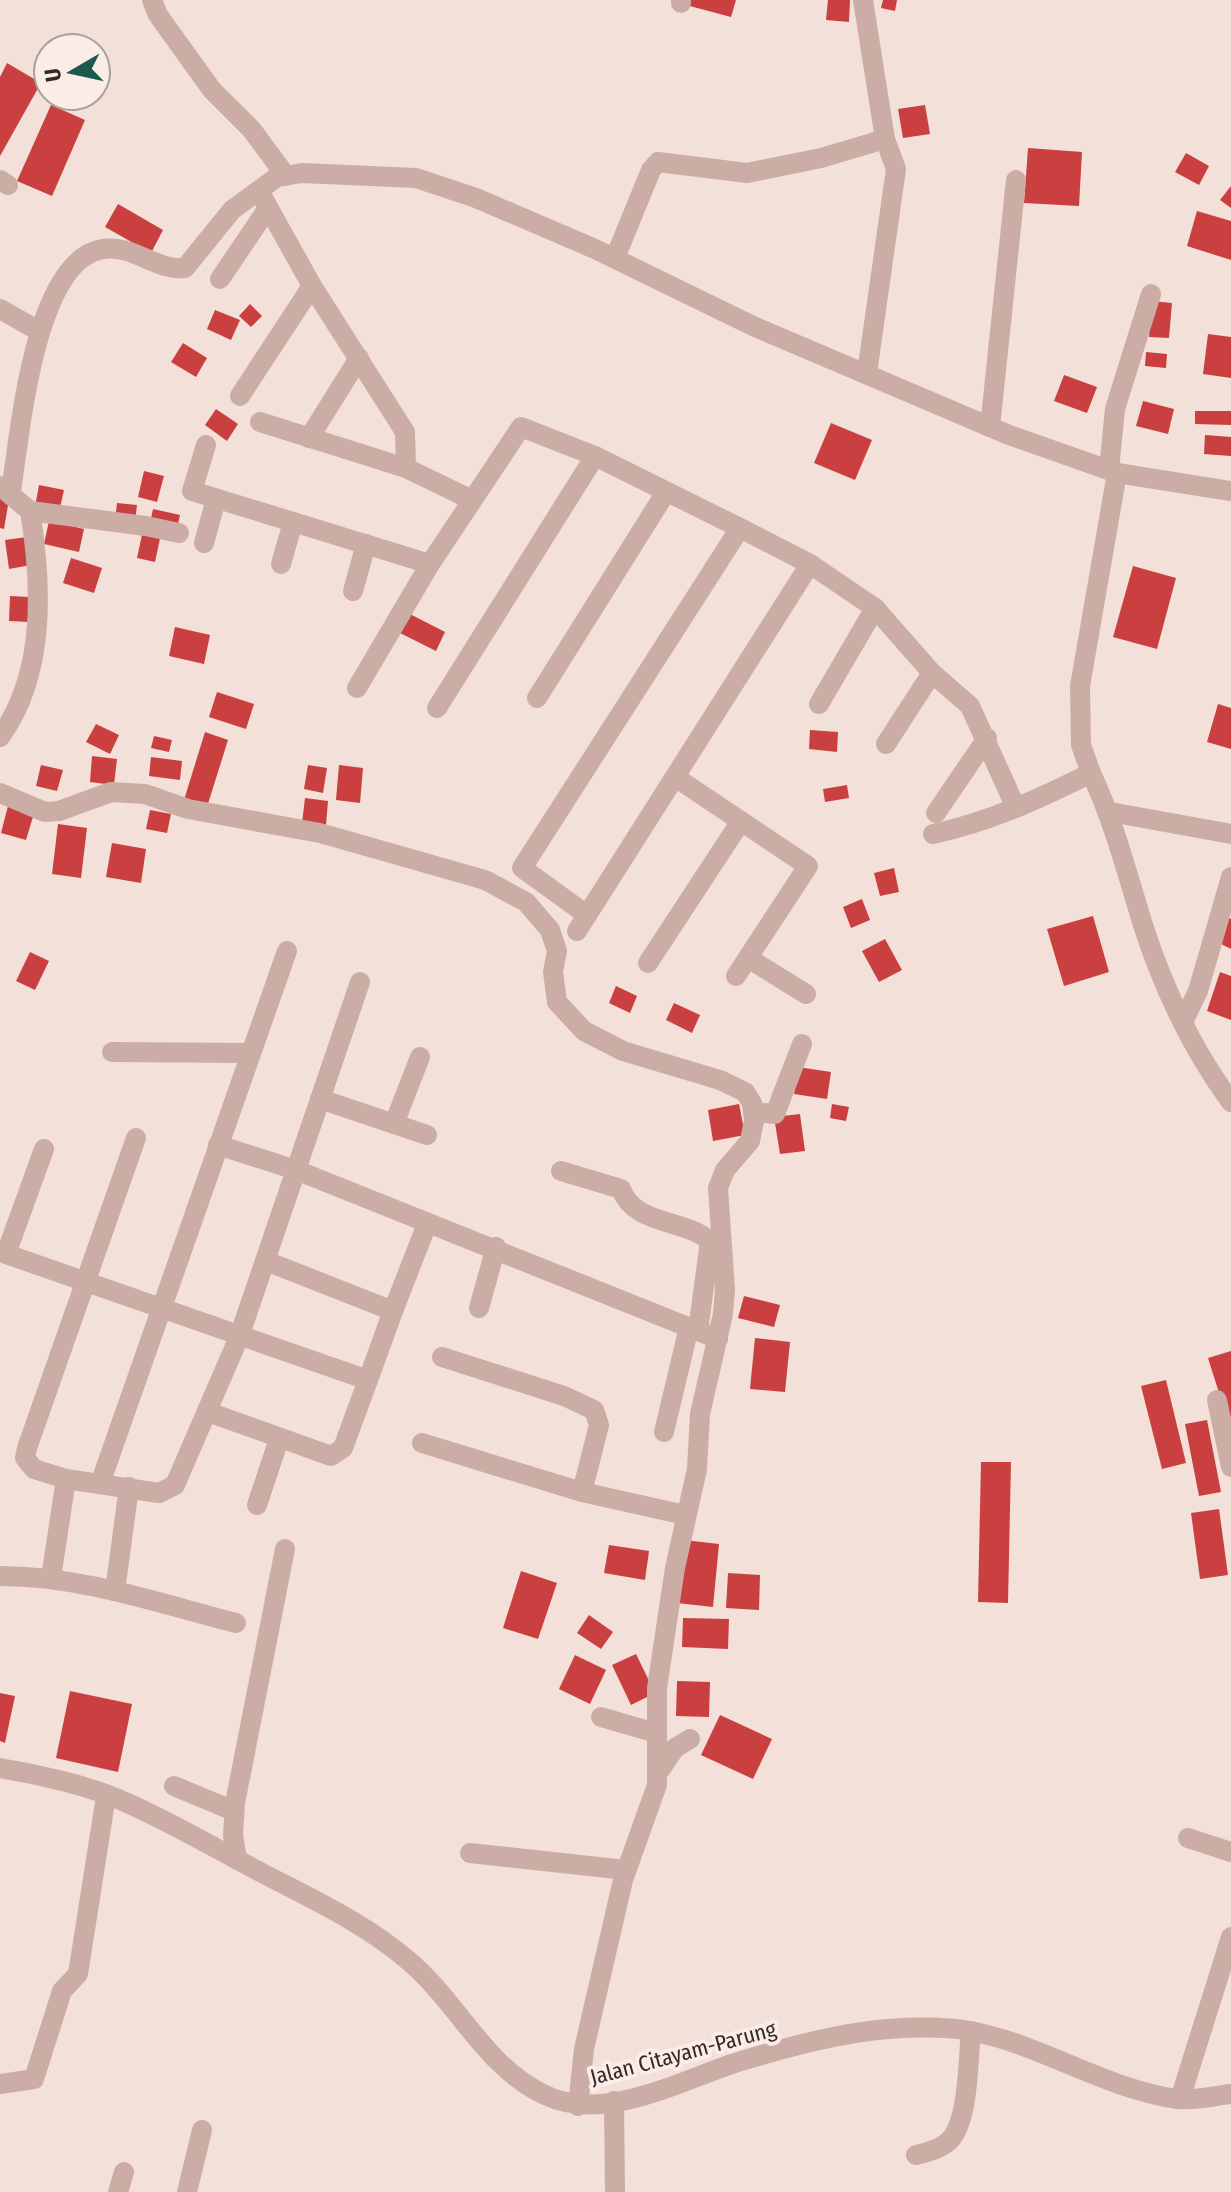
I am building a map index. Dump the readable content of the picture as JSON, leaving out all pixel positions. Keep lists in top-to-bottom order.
{
  "streets": {
    "street": ["Jalan Citayam-Parung"]
  },
  "north": "left"
}
